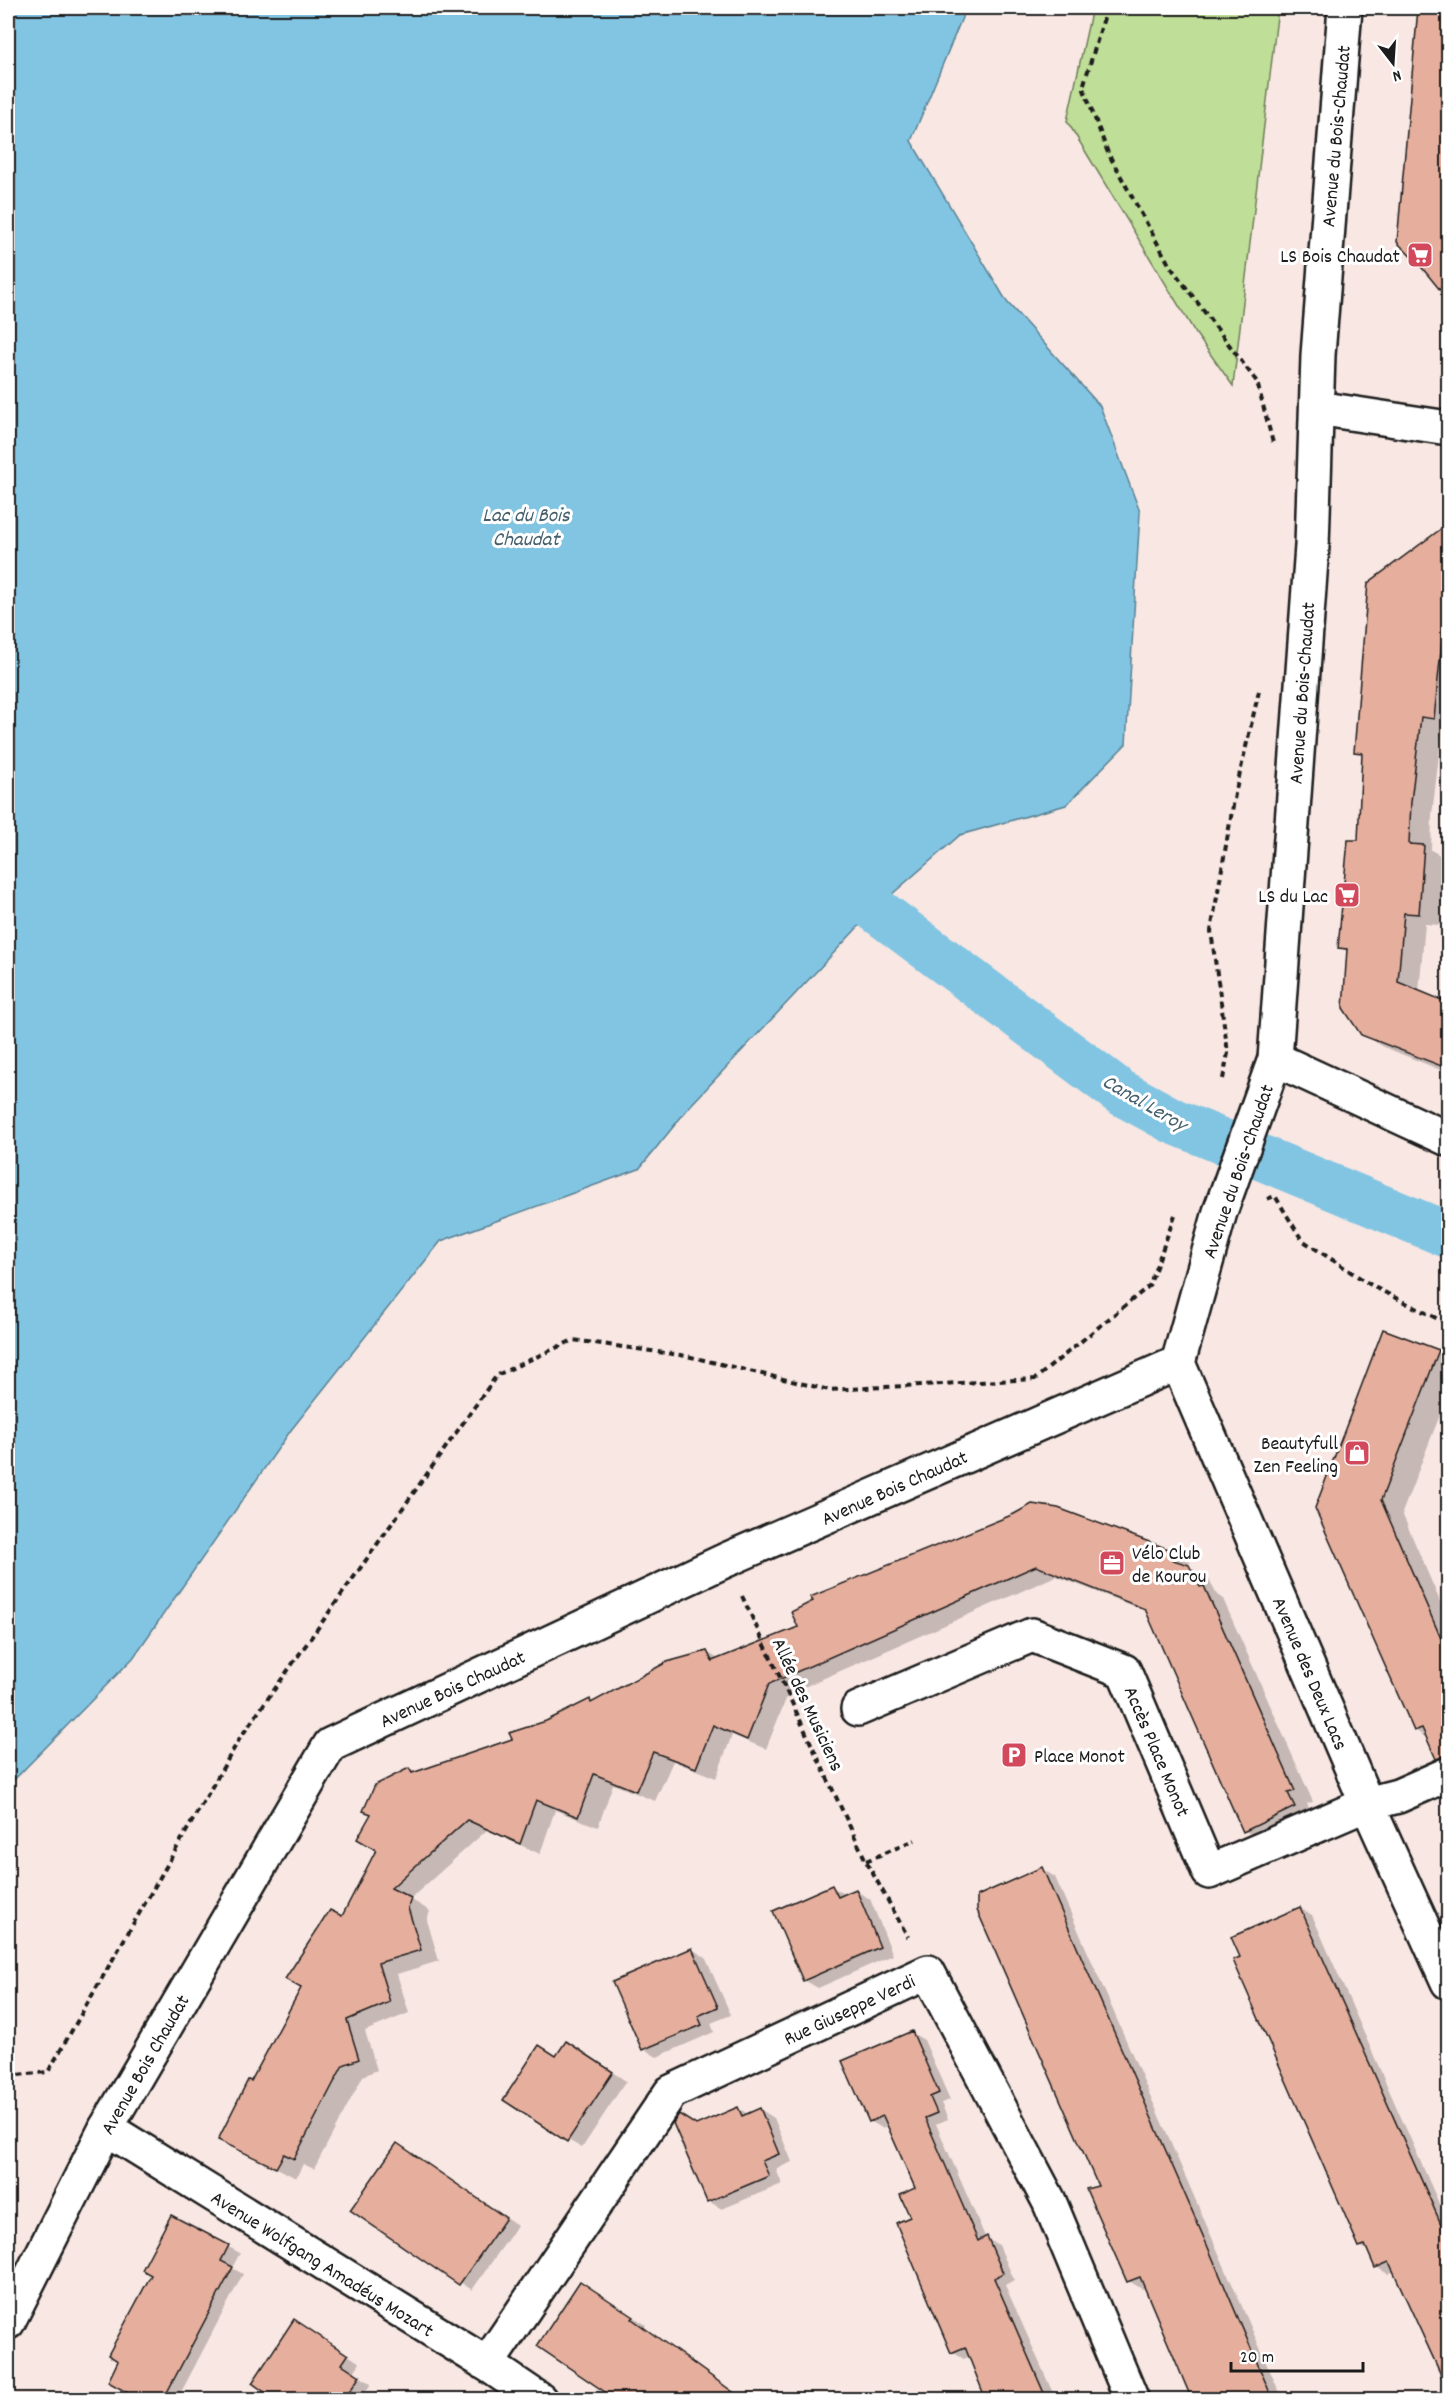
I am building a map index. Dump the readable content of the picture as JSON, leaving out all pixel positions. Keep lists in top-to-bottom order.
{
  "streets": {
    "street": [
      "Avenue du Bois-Chaudat",
      "Avenue Bois Chaudat",
      "Avenue des Deux Lacs",
      "Accès Place Monot",
      "Rue Giuseppe Verdi",
      "Avenue Wolfgang Amadéus Mozart"
    ],
    "path": ["Allée des Musiciens"]
  },
  "crossings": [
    ["Avenue du Bois-Chaudat", "Avenue Bois Chaudat"],
    ["Avenue du Bois-Chaudat", "Avenue des Deux Lacs"],
    ["Avenue Bois Chaudat", "Avenue des Deux Lacs"],
    ["Avenue Bois Chaudat", "Allée des Musiciens"],
    ["Avenue Bois Chaudat", "Avenue Wolfgang Amadéus Mozart"],
    ["Avenue des Deux Lacs", "Accès Place Monot"],
    ["Allée des Musiciens", "Rue Giuseppe Verdi"],
    ["Rue Giuseppe Verdi", "Avenue Wolfgang Amadéus Mozart"]
  ],
  "water": ["Lac du Bois Chaudat", "Canal Leroy"],
  "places": {
    "supermarket": ["LS Bois Chaudat", "LS du Lac"],
    "shop": ["Beautyfull Zen Feeling"],
    "office": ["Vélo Club de Kourou"],
    "parking": ["Place Monot"]
  },
  "scale_bar": "20 m",
  "north": "bottom"
}
